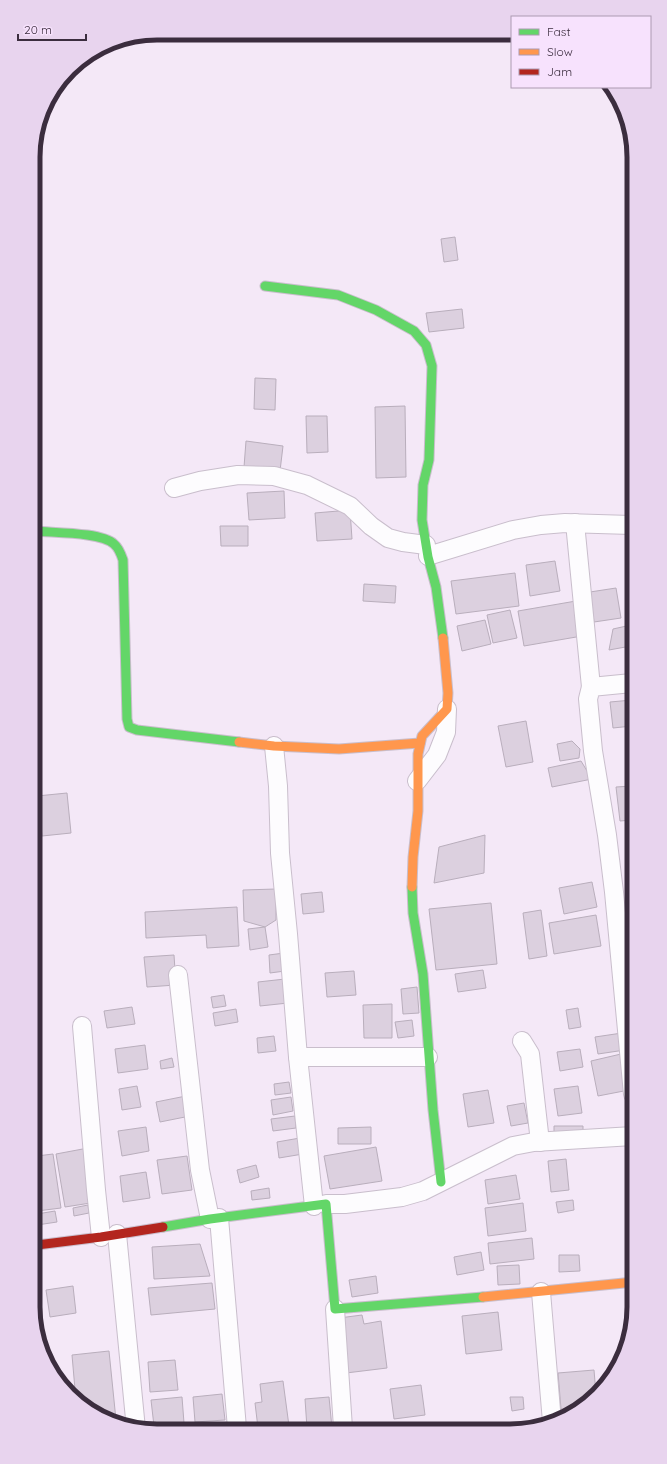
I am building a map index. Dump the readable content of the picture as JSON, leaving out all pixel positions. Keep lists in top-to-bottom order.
{
  "legend": ["Fast", "Slow", "Jam"],
  "scale_bar": "20 m"
}
